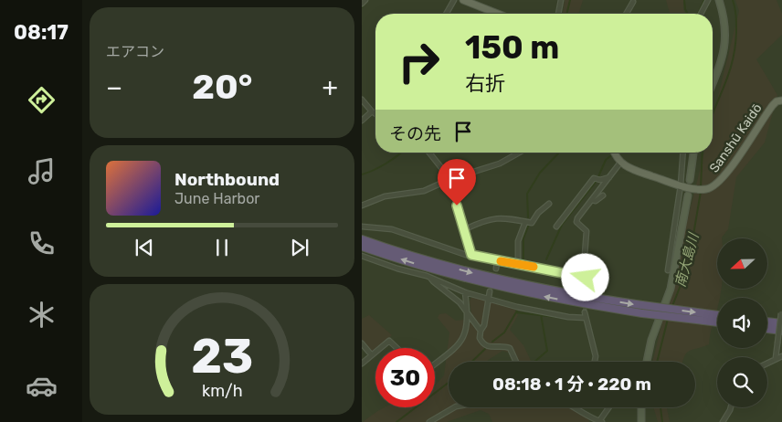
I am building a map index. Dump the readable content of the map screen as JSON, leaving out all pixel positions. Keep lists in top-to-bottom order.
{
  "streets": {
    "main road": ["Sanshū Kaidō"]
  },
  "water": ["南大島川"],
  "north": "left",
  "page": {
    "tabs": "08:17",
    "tile": "エアコン",
    "turn": ["150 m", "右折"],
    "heat": ["−", "20°", "+"],
    "then": "その先",
    "song": ["Northbound", "June Harbor"],
    "limit": "30",
    "trip": "08:18 · 1 分 · 220 m",
    "gauge": ["23", "km/h"]
  }
}
